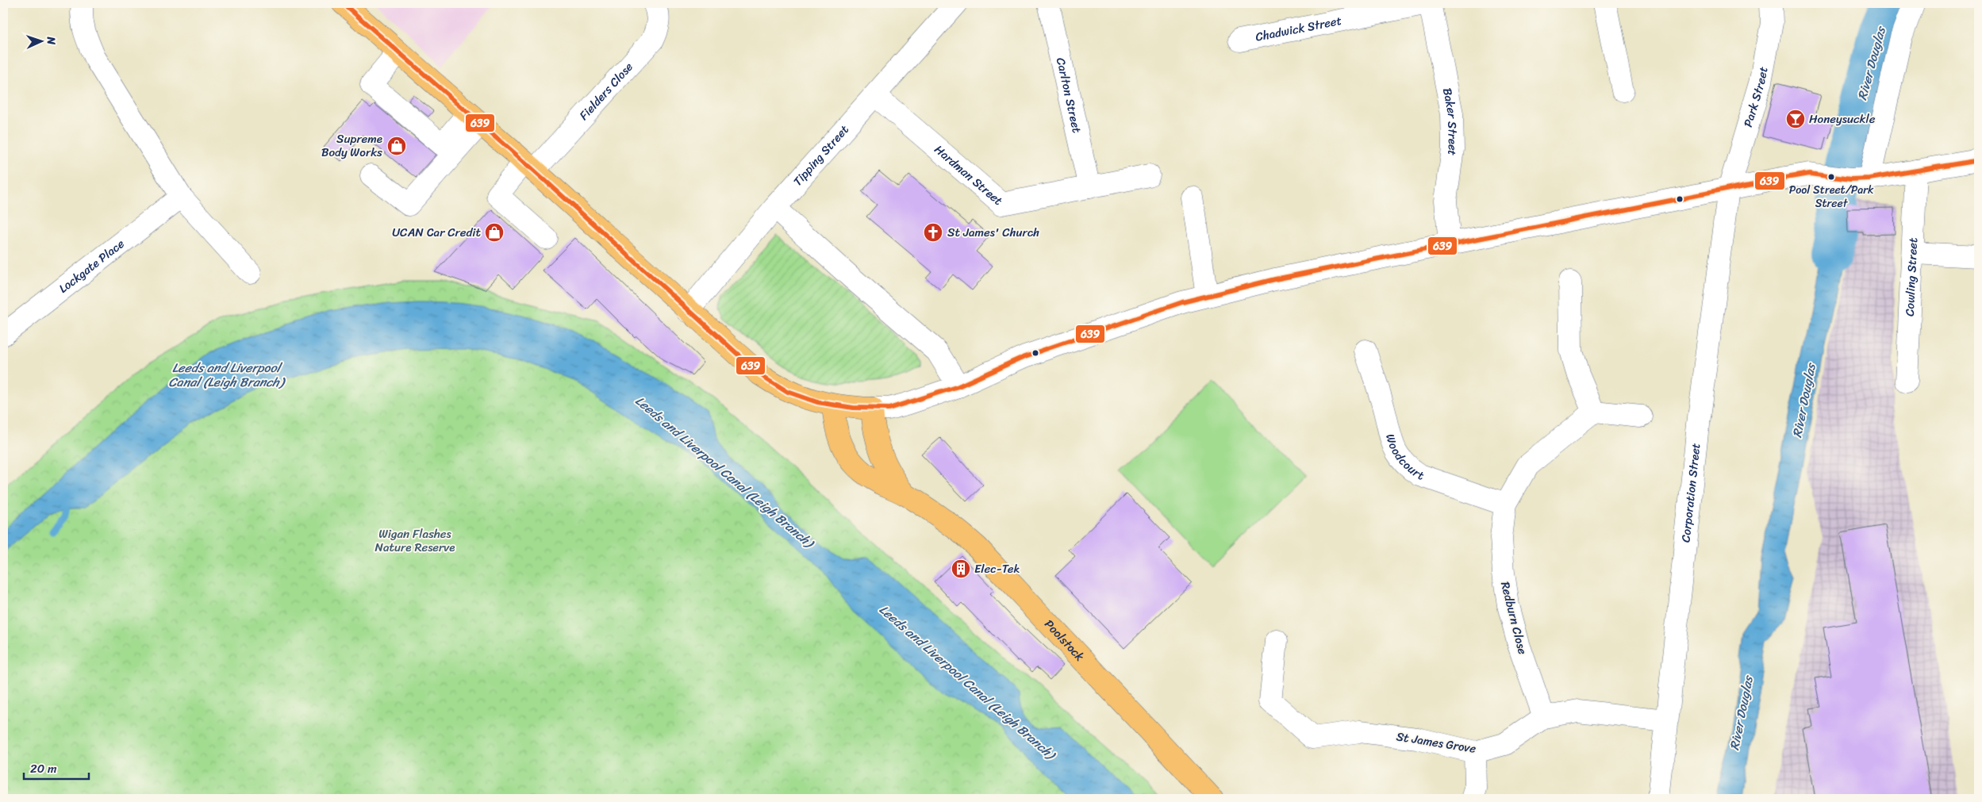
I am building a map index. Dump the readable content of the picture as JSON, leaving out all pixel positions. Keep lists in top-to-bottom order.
{
  "streets": {
    "main road": ["Poolstock"],
    "street": [
      "Chadwick Street",
      "Fielders Close",
      "Carlton Street",
      "Park Street",
      "Baker Street",
      "Tipping Street",
      "Hardman Street",
      "Lockgate Place",
      "Cowling Street",
      "Woodcourt",
      "Corporation Street",
      "Redburn Close",
      "St James Grove"
    ]
  },
  "crossings": [
    ["Chadwick Street", "Baker Street"],
    ["Carlton Street", "Hardman Street"],
    ["Park Street", "Corporation Street"],
    ["Tipping Street", "Hardman Street"],
    ["Woodcourt", "Redburn Close"],
    ["Corporation Street", "St James Grove"],
    ["Redburn Close", "St James Grove"]
  ],
  "water": ["River Douglas", "Leeds and Liverpool Canal (Leigh Branch)"],
  "parks": ["Wigan Flashes Nature Reserve"],
  "places": {
    "bar": ["Honeysuckle"],
    "shop": ["Supreme Body Works", "UCAN Car Credit"],
    "other": ["Pool Street/Park Street"],
    "church": ["St James' Church"],
    "building": ["Elec-Tek"]
  },
  "lines": ["transit line 639"],
  "scale_bar": "20 m",
  "north": "right"
}
